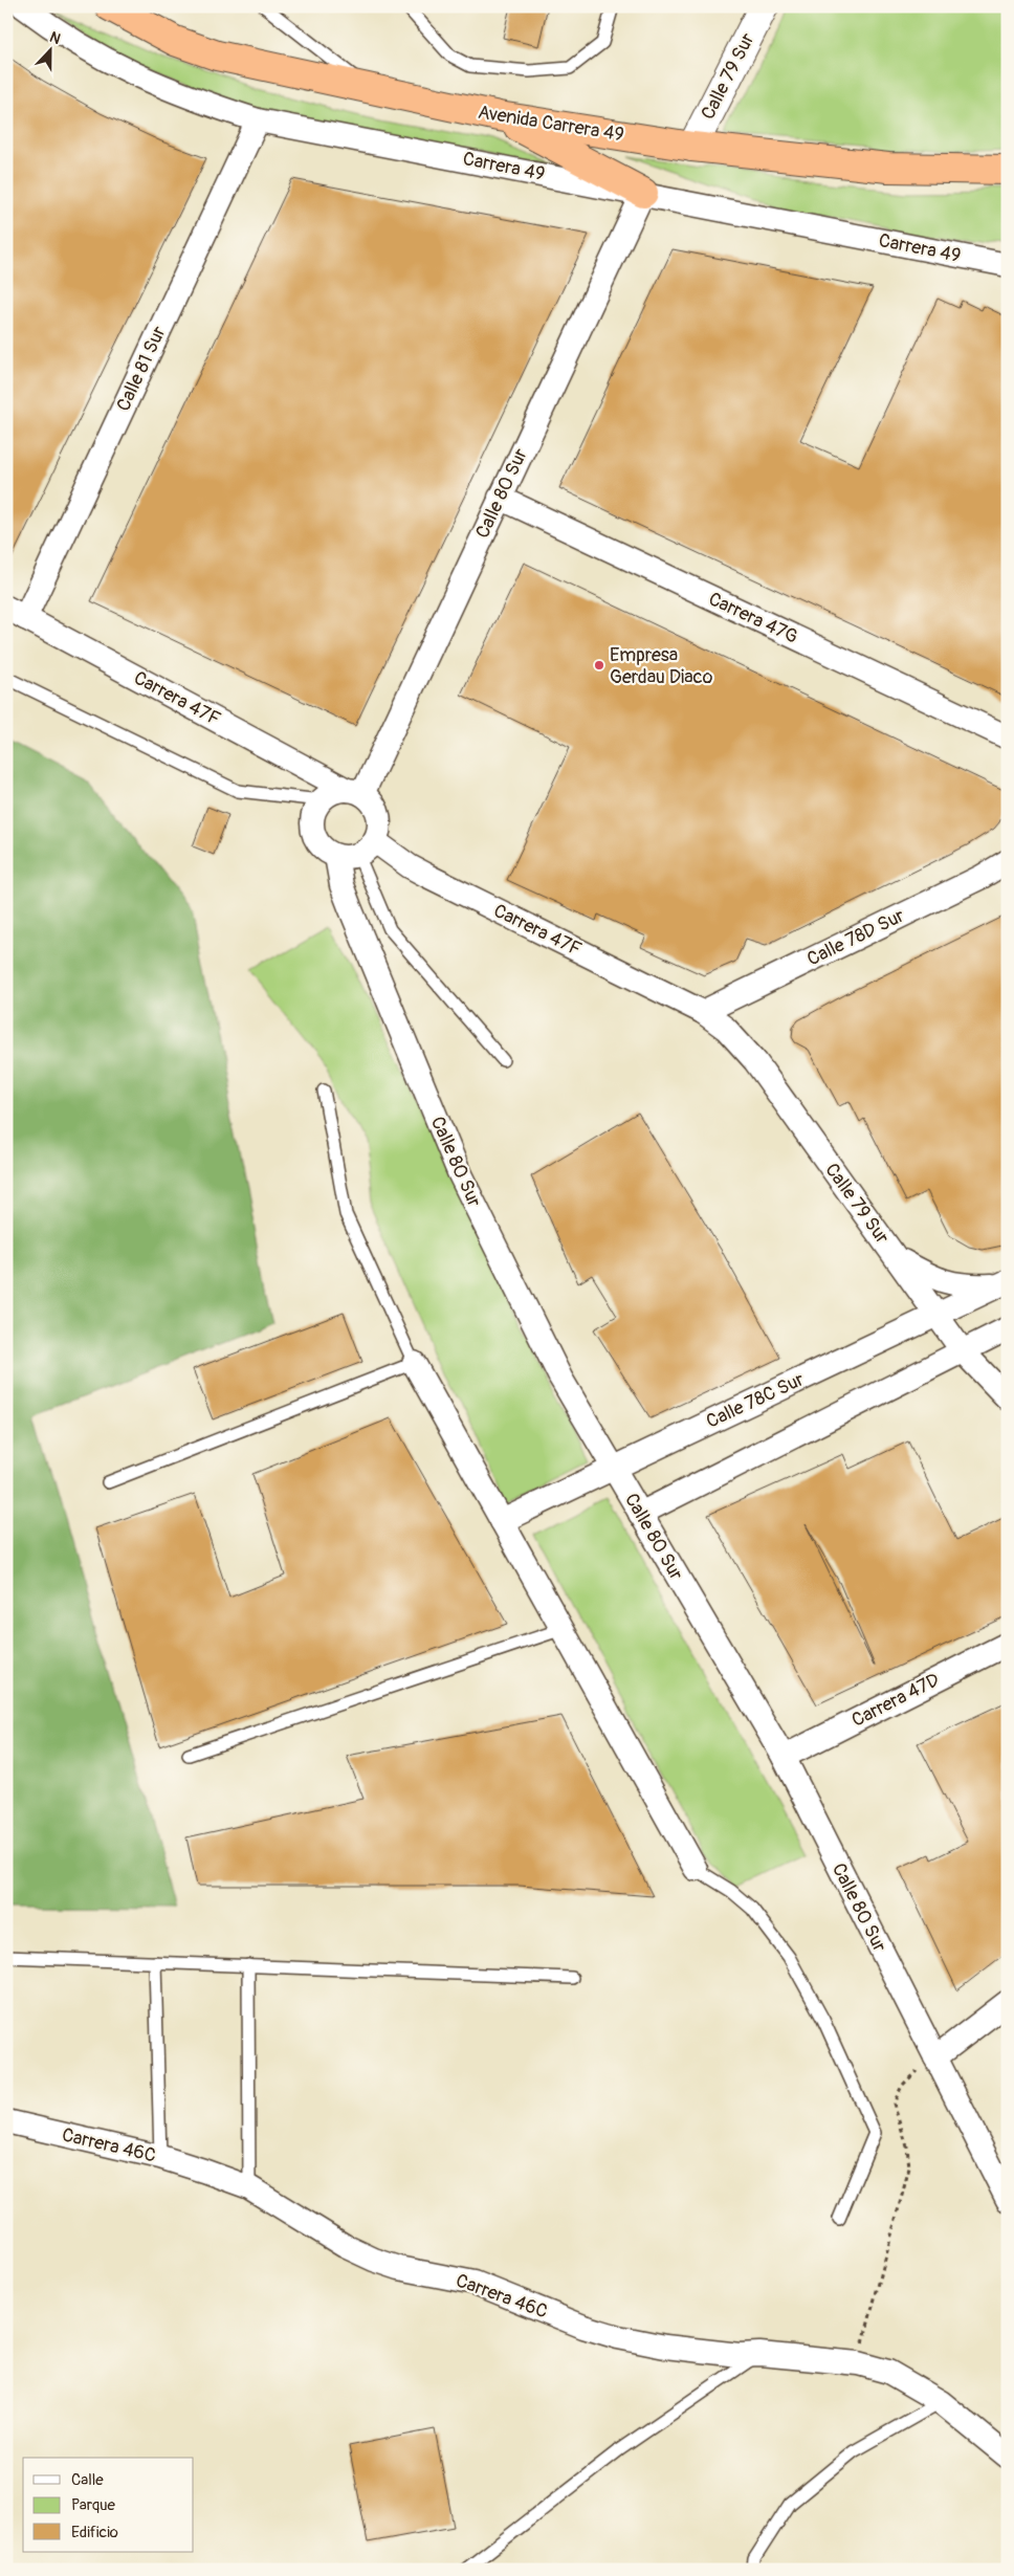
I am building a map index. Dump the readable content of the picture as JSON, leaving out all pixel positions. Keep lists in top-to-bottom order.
{
  "streets": {
    "highway": ["Avenida Carrera 49"],
    "street": [
      "Calle 79 Sur",
      "Carrera 49",
      "Calle 81 Sur",
      "Calle 80 Sur",
      "Carrera 47G",
      "Carrera 47F",
      "Calle 78D Sur",
      "Calle 78C Sur",
      "Carrera 47D",
      "Carrera 46C"
    ]
  },
  "crossings": [
    ["Calle 79 Sur", "Avenida Carrera 49"],
    ["Calle 79 Sur", "Carrera 47F"],
    ["Calle 79 Sur", "Calle 78D Sur"],
    ["Calle 79 Sur", "Calle 78C Sur"],
    ["Carrera 49", "Calle 81 Sur"],
    ["Carrera 49", "Calle 80 Sur"],
    ["Calle 81 Sur", "Carrera 47F"],
    ["Calle 80 Sur", "Carrera 47G"],
    ["Calle 80 Sur", "Carrera 47F"],
    ["Calle 80 Sur", "Calle 78C Sur"],
    ["Calle 80 Sur", "Carrera 47D"],
    ["Carrera 47F", "Calle 78D Sur"]
  ],
  "places": ["Empresa Gerdau Diaco"],
  "legend": ["Calle", "Parque", "Edificio"],
  "north": "top"
}
